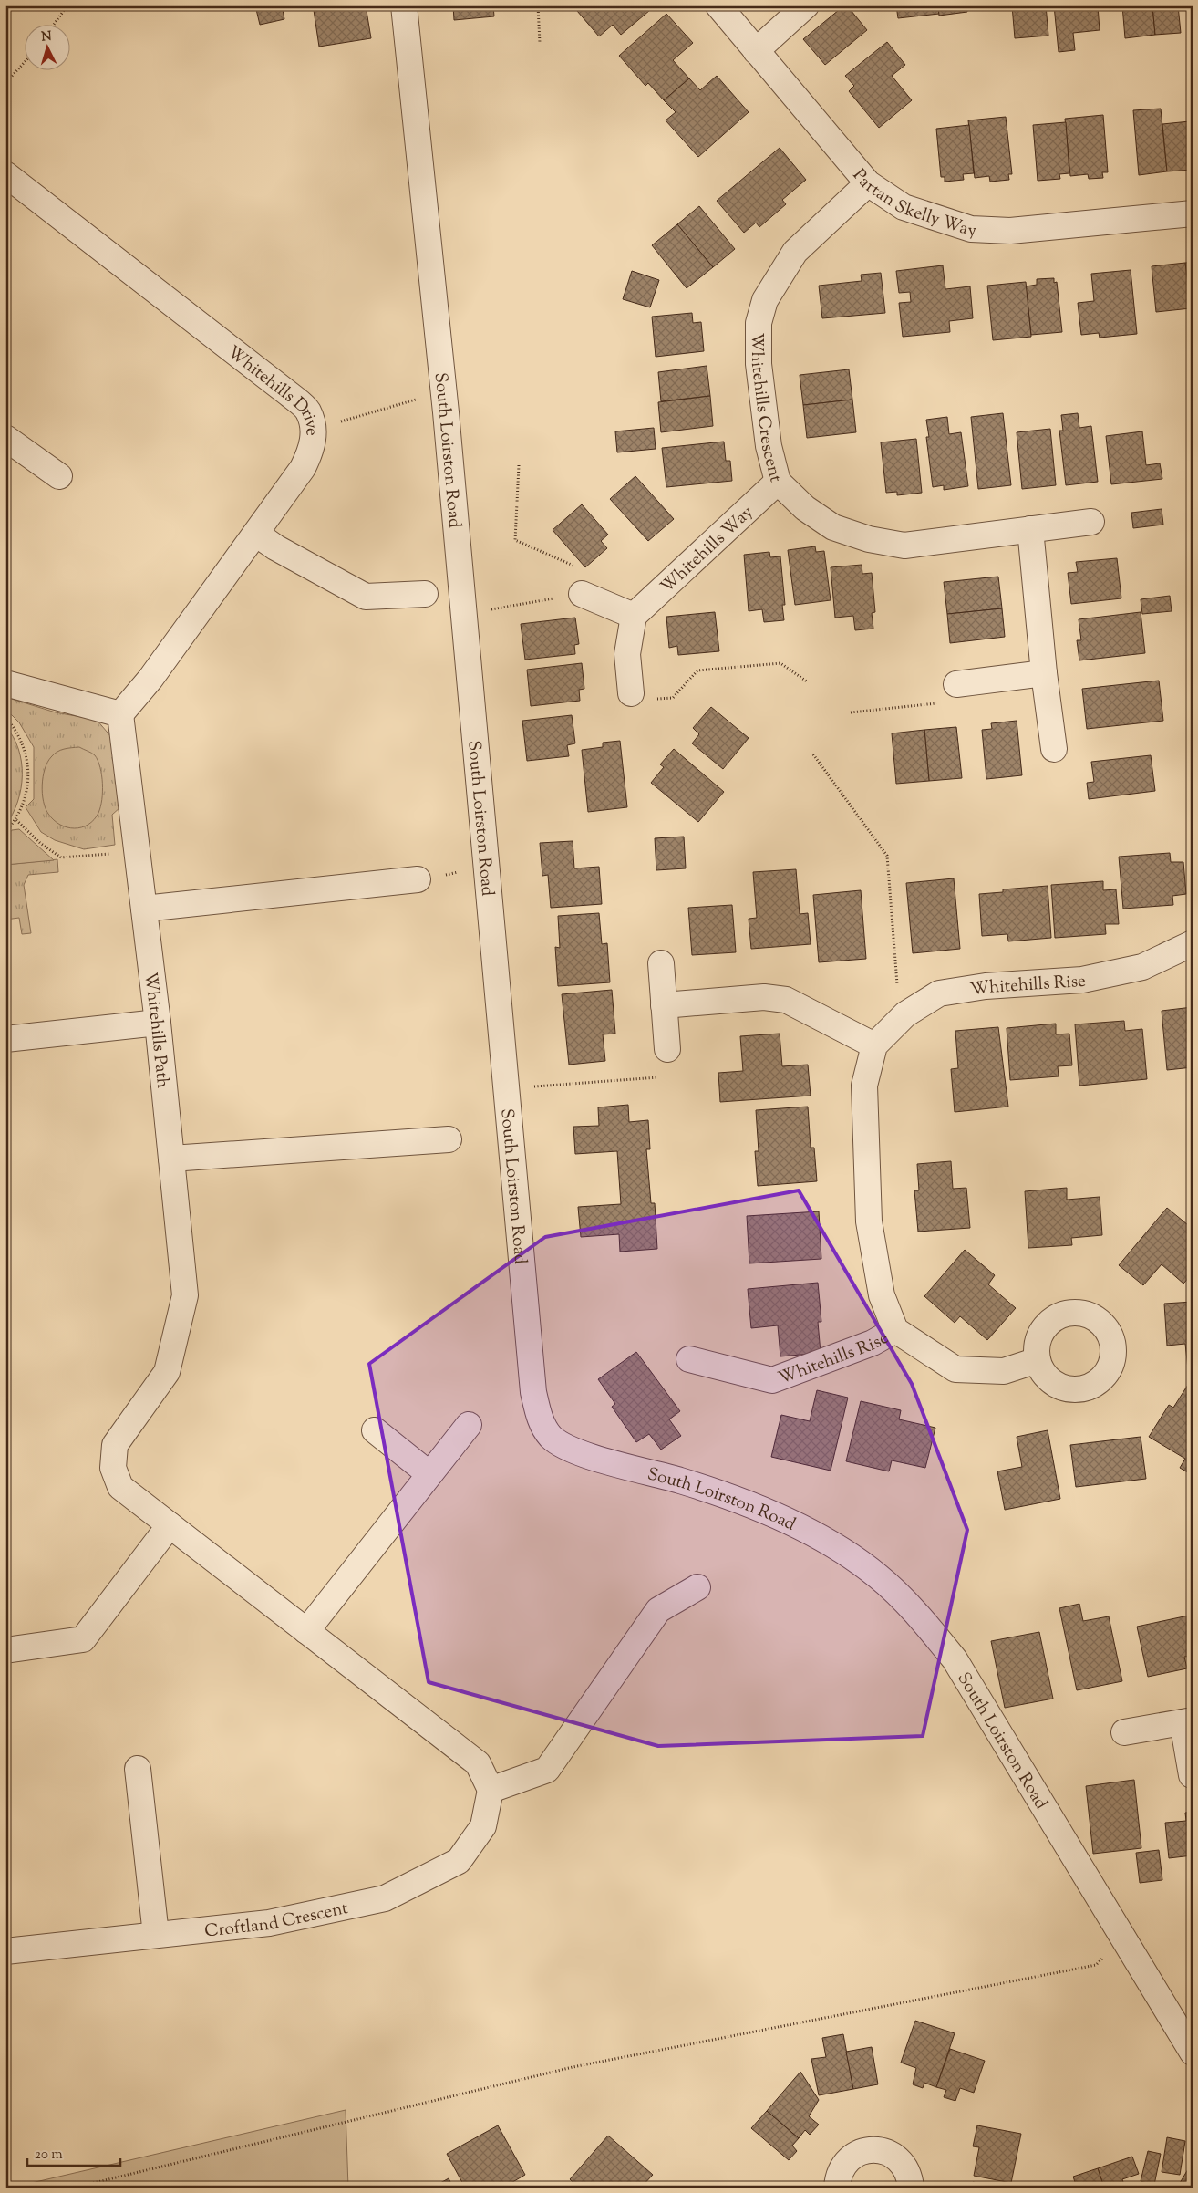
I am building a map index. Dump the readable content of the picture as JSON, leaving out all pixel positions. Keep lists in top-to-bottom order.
{
  "streets": {
    "street": [
      "Partan Skelly Way",
      "Whitehills Drive",
      "Whitehills Crescent",
      "South Loirston Road",
      "Whitehills Way",
      "Whitehills Rise",
      "Whitehills Path",
      "Croftland Crescent"
    ]
  },
  "crossings": [
    ["Partan Skelly Way", "Whitehills Crescent"],
    ["Whitehills Drive", "Whitehills Path"],
    ["Whitehills Crescent", "Whitehills Way"]
  ],
  "scale_bar": "20 m",
  "north": "top"
}
